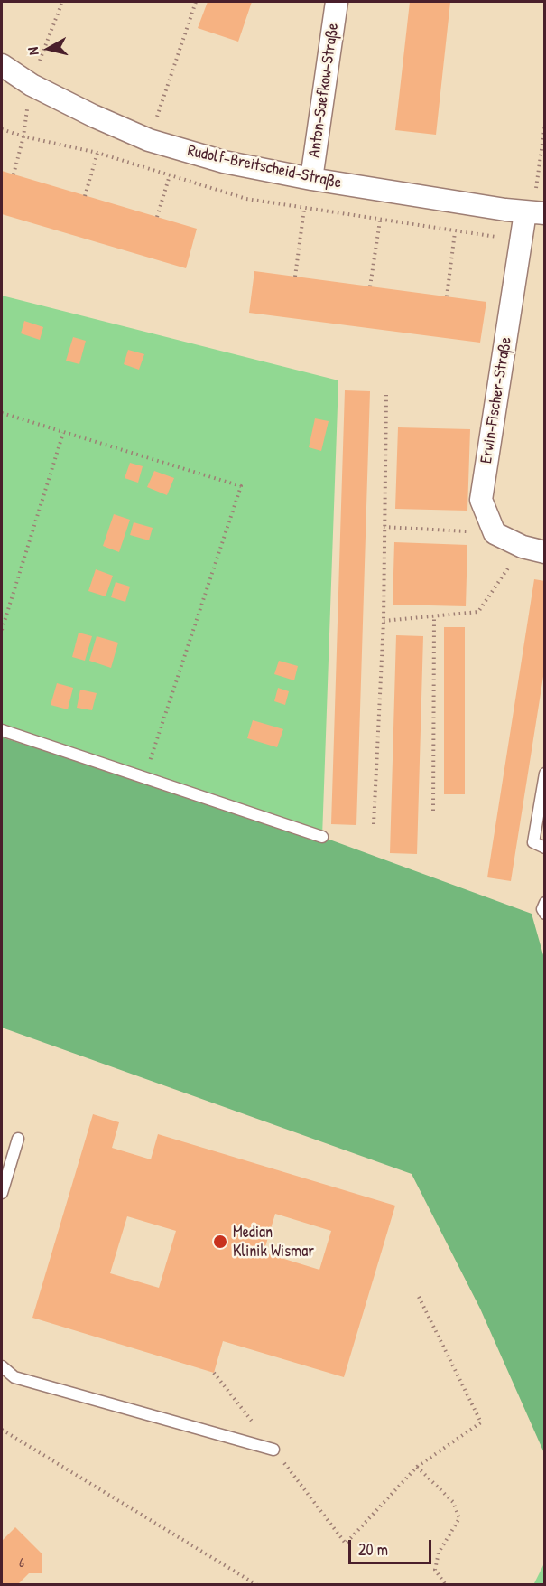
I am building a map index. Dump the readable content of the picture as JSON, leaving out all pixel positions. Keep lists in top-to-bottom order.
{
  "streets": {
    "street": ["Anton-Saefkow-Straße", "Rudolf-Breitscheid-Straße", "Erwin-Fischer-Straße"]
  },
  "crossings": [
    ["Anton-Saefkow-Straße", "Rudolf-Breitscheid-Straße"],
    ["Rudolf-Breitscheid-Straße", "Erwin-Fischer-Straße"]
  ],
  "places": ["Median Klinik Wismar"],
  "house_numbers": ["6"],
  "scale_bar": "20 m",
  "north": "left"
}
